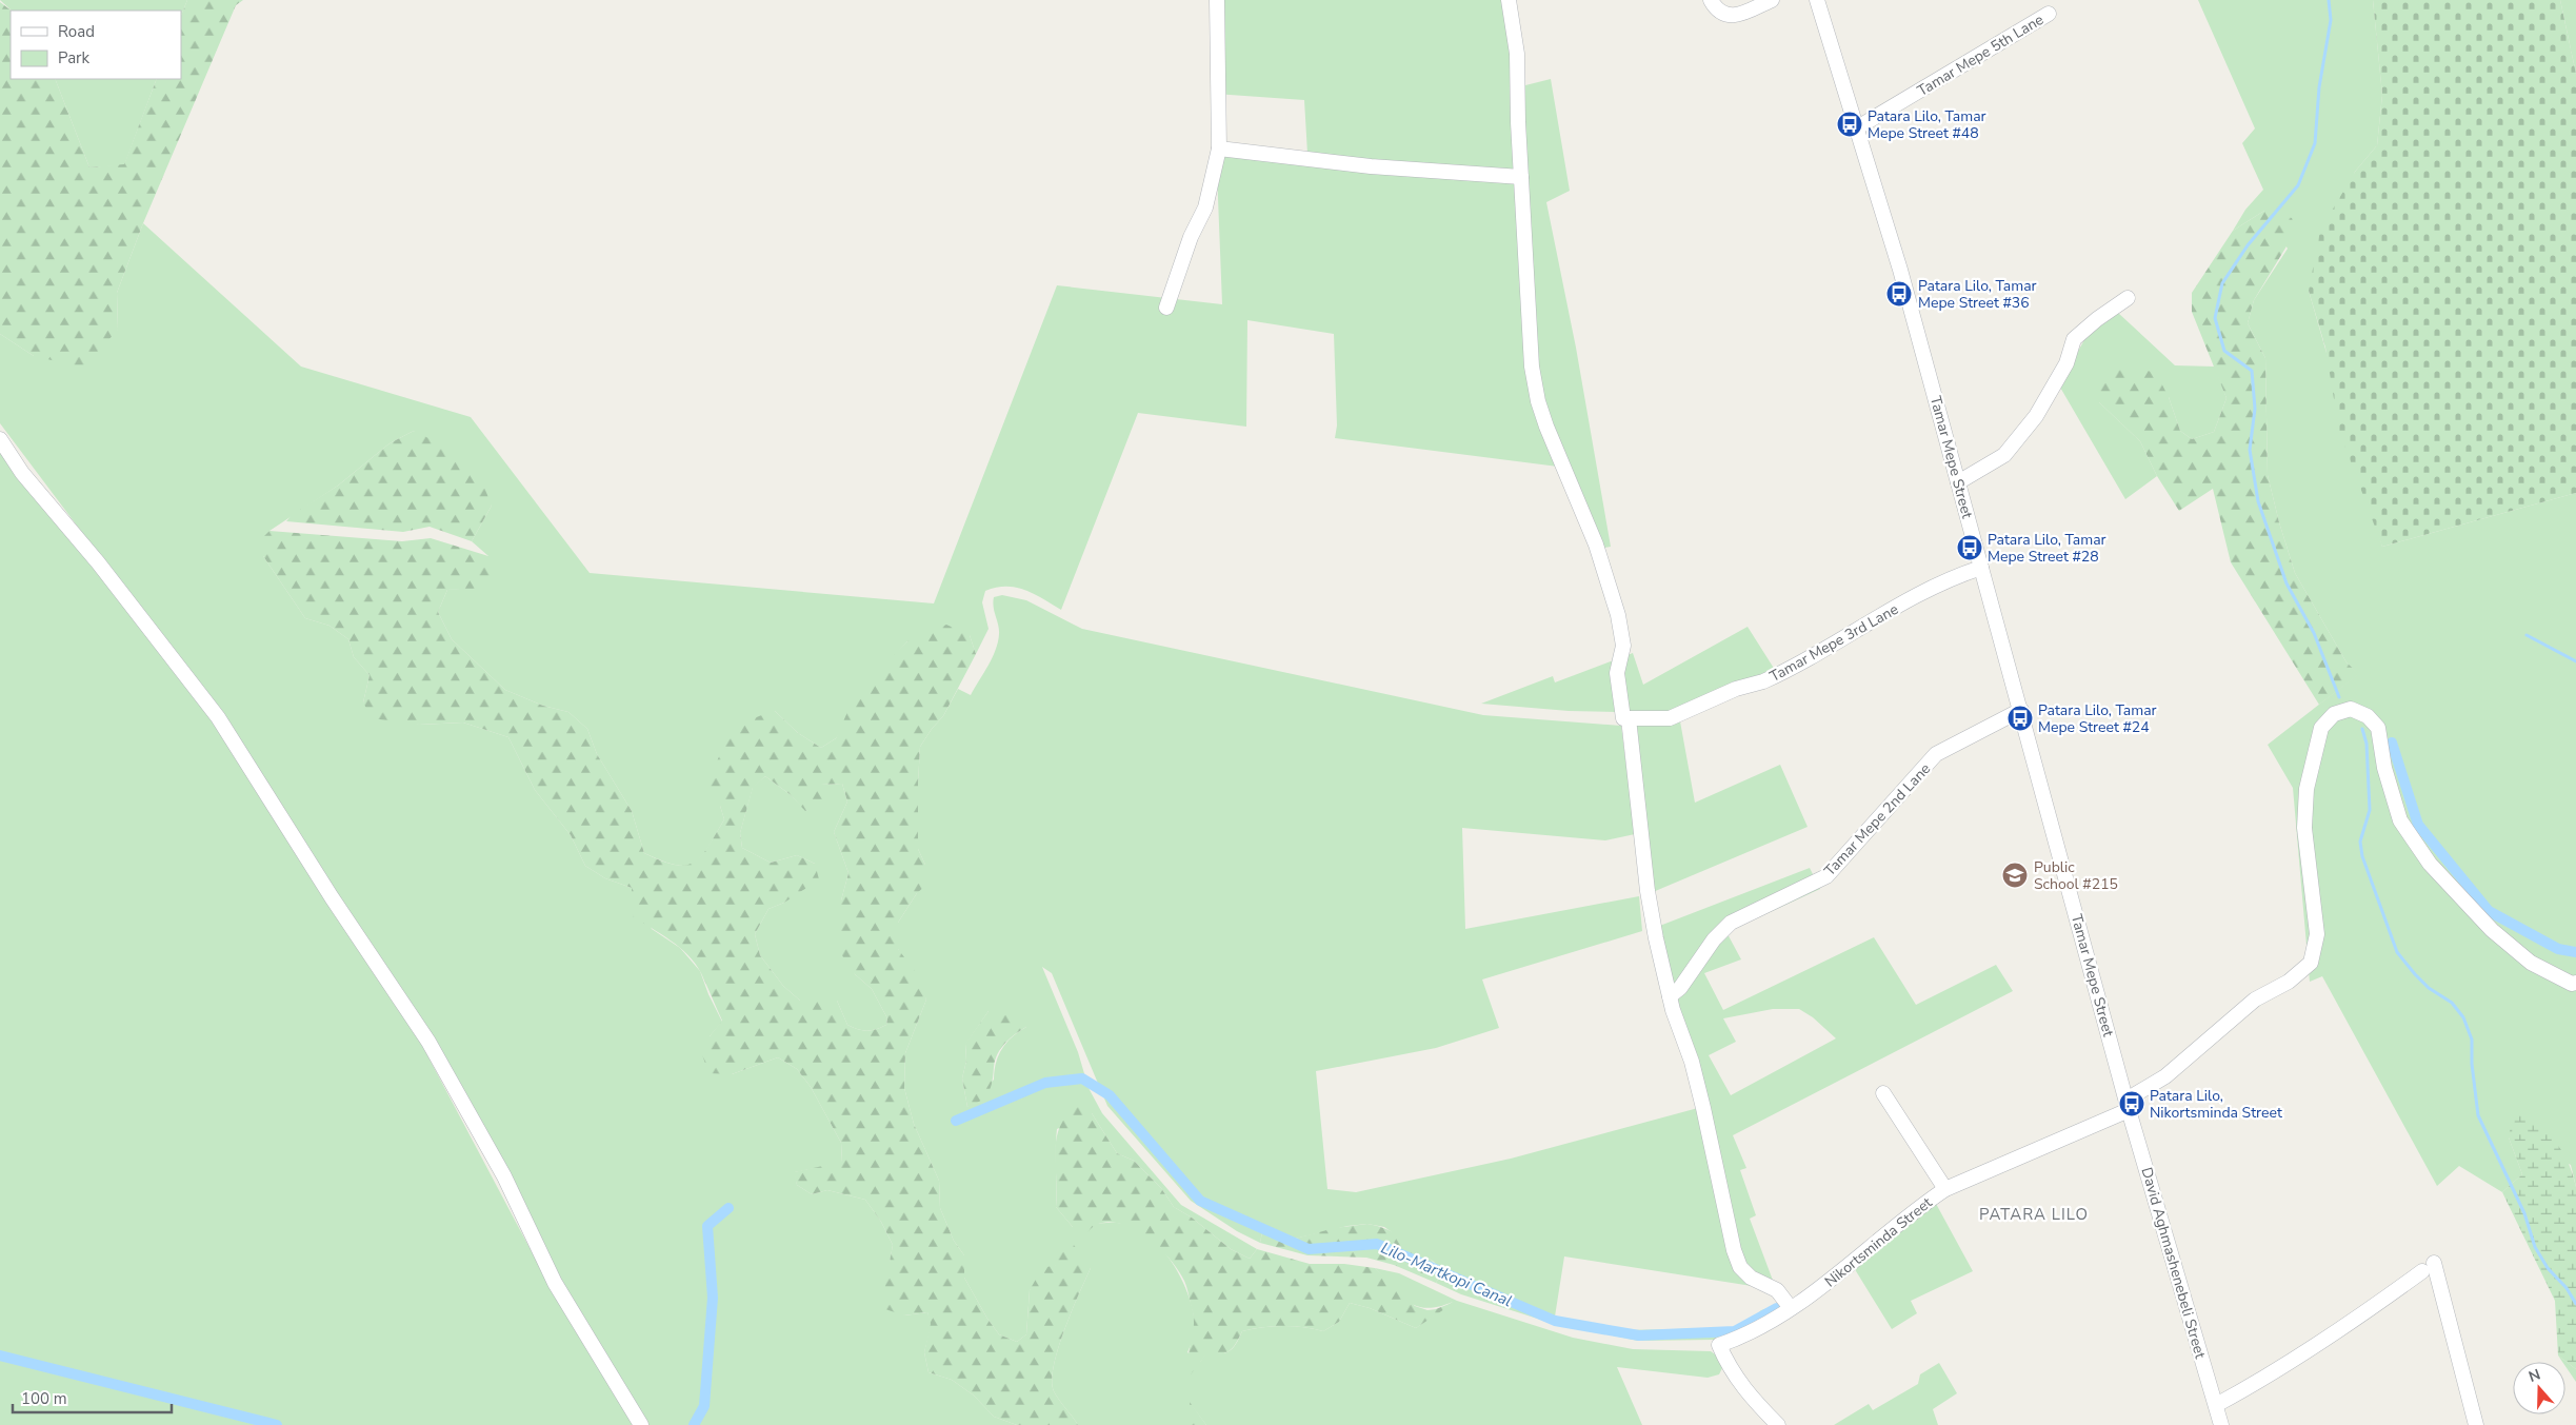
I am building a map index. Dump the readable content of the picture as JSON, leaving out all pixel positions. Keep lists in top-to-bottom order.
{
  "streets": {
    "street": [
      "Tamar Mepe 5th Lane",
      "Tamar Mepe Street",
      "Tamar Mepe 3rd Lane",
      "Tamar Mepe 2nd Lane",
      "Nikortsminda Street",
      "David Aghmashenebeli Street"
    ]
  },
  "crossings": [
    ["Tamar Mepe 5th Lane", "Tamar Mepe Street"],
    ["Tamar Mepe Street", "Tamar Mepe 3rd Lane"],
    ["Tamar Mepe Street", "Tamar Mepe 2nd Lane"],
    ["Tamar Mepe Street", "Nikortsminda Street"],
    ["Tamar Mepe Street", "David Aghmashenebeli Street"],
    ["Nikortsminda Street", "David Aghmashenebeli Street"]
  ],
  "districts": ["PATARA LILO"],
  "water": ["Lilo-Martkopi Canal"],
  "places": {
    "bus stop": [
      "Patara Lilo, Tamar Mepe Street #48",
      "Patara Lilo, Tamar Mepe Street #36",
      "Patara Lilo, Tamar Mepe Street #28",
      "Patara Lilo, Tamar Mepe Street #24",
      "Patara Lilo, Nikortsminda Street"
    ],
    "school or university": ["Public School #215"]
  },
  "legend": ["Road", "Park"],
  "scale_bar": "100 m",
  "north": "top"
}
